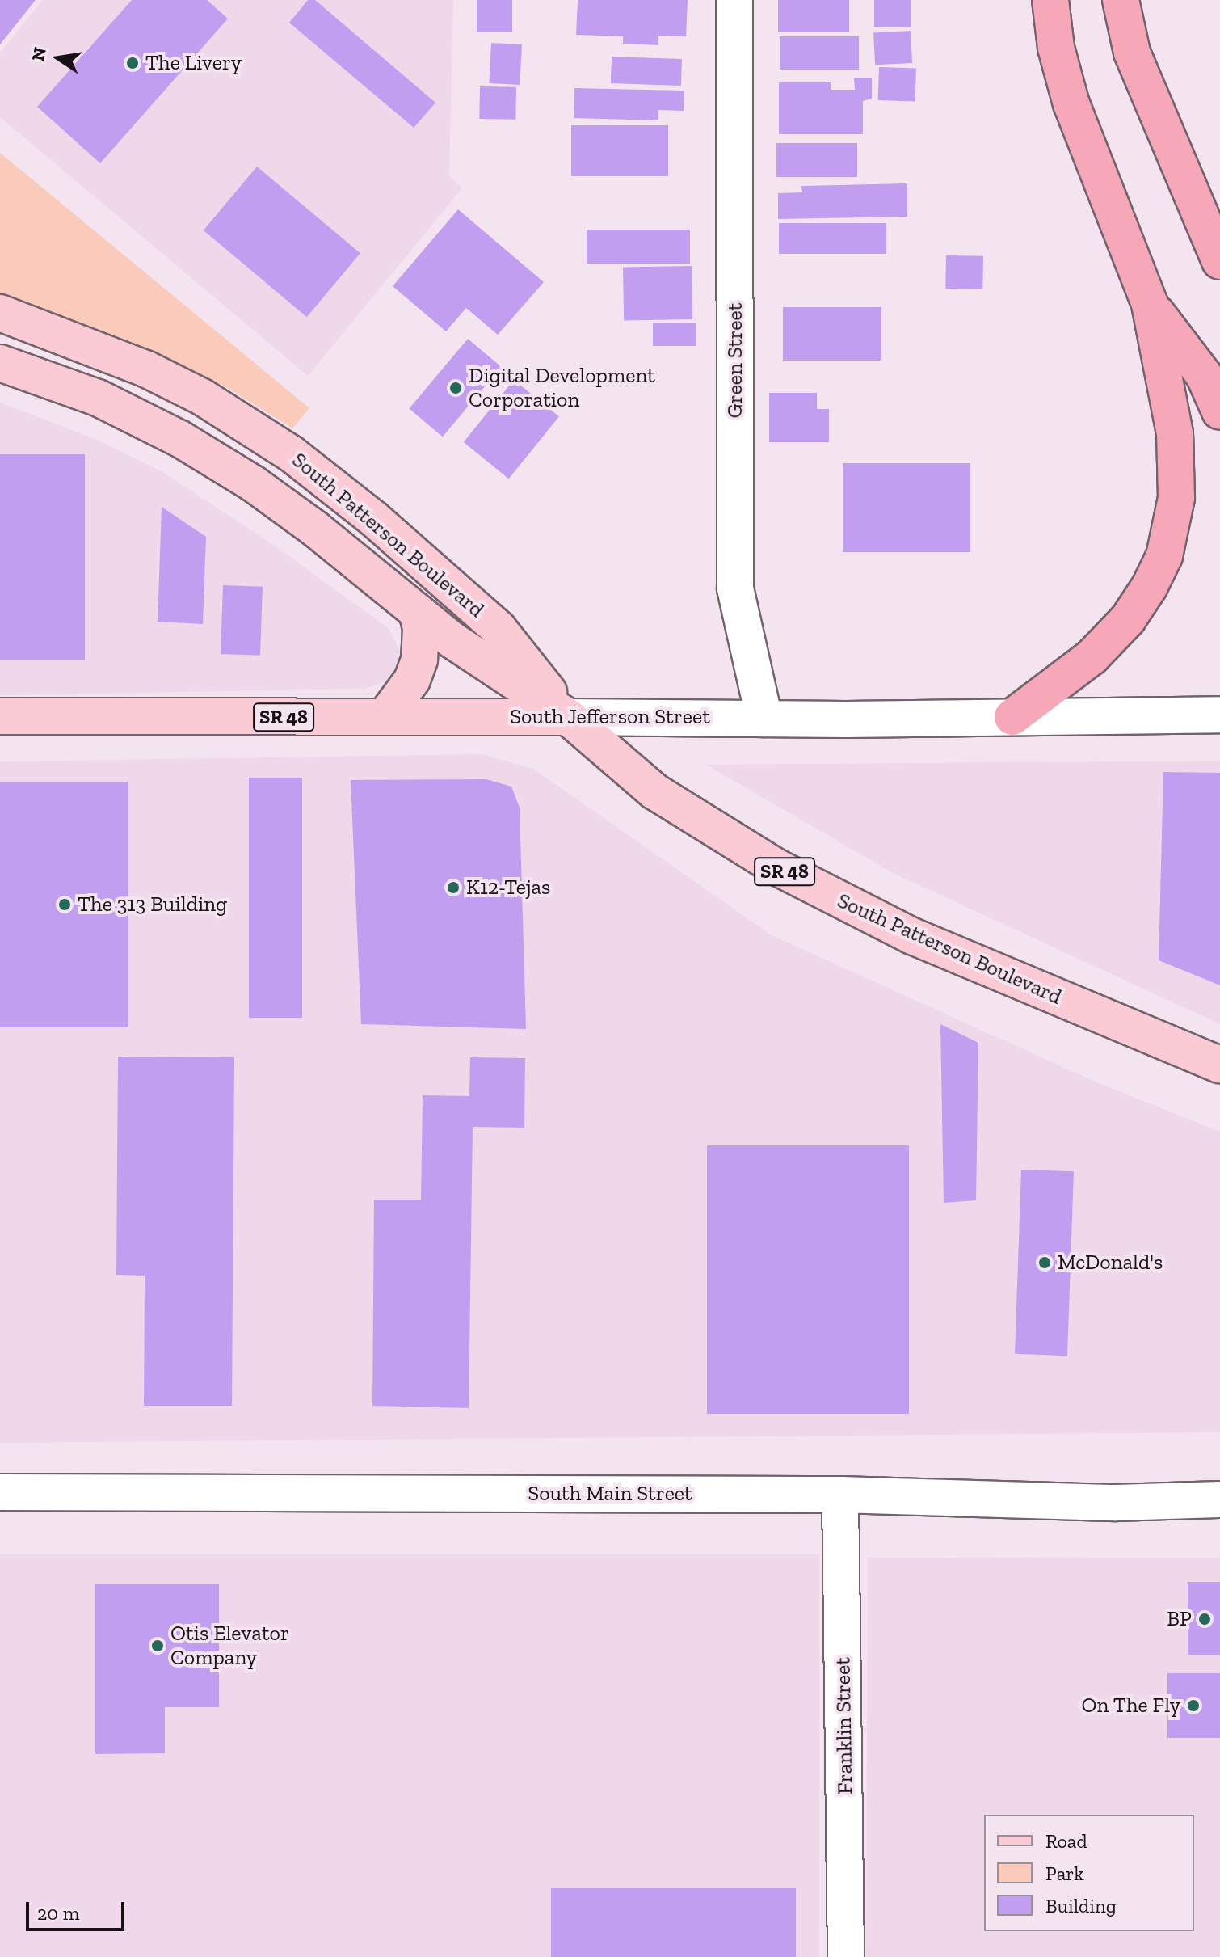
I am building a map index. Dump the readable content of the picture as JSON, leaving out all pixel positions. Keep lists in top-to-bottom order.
{
  "streets": {
    "main road": ["South Patterson Boulevard", "SR 48", "South Jefferson Street"],
    "street": ["Green Street", "South Main Street", "Franklin Street"]
  },
  "crossings": [
    ["Green Street", "South Jefferson Street"],
    ["South Patterson Boulevard", "South Jefferson Street"],
    ["South Main Street", "Franklin Street"]
  ],
  "places": [
    "The Livery",
    "Digital Development Corporation",
    "K12-Tejas",
    "The 313 Building",
    "McDonald's",
    "BP",
    "Otis Elevator Company",
    "On The Fly"
  ],
  "legend": ["Road", "Park", "Building"],
  "scale_bar": "20 m",
  "north": "left"
}
